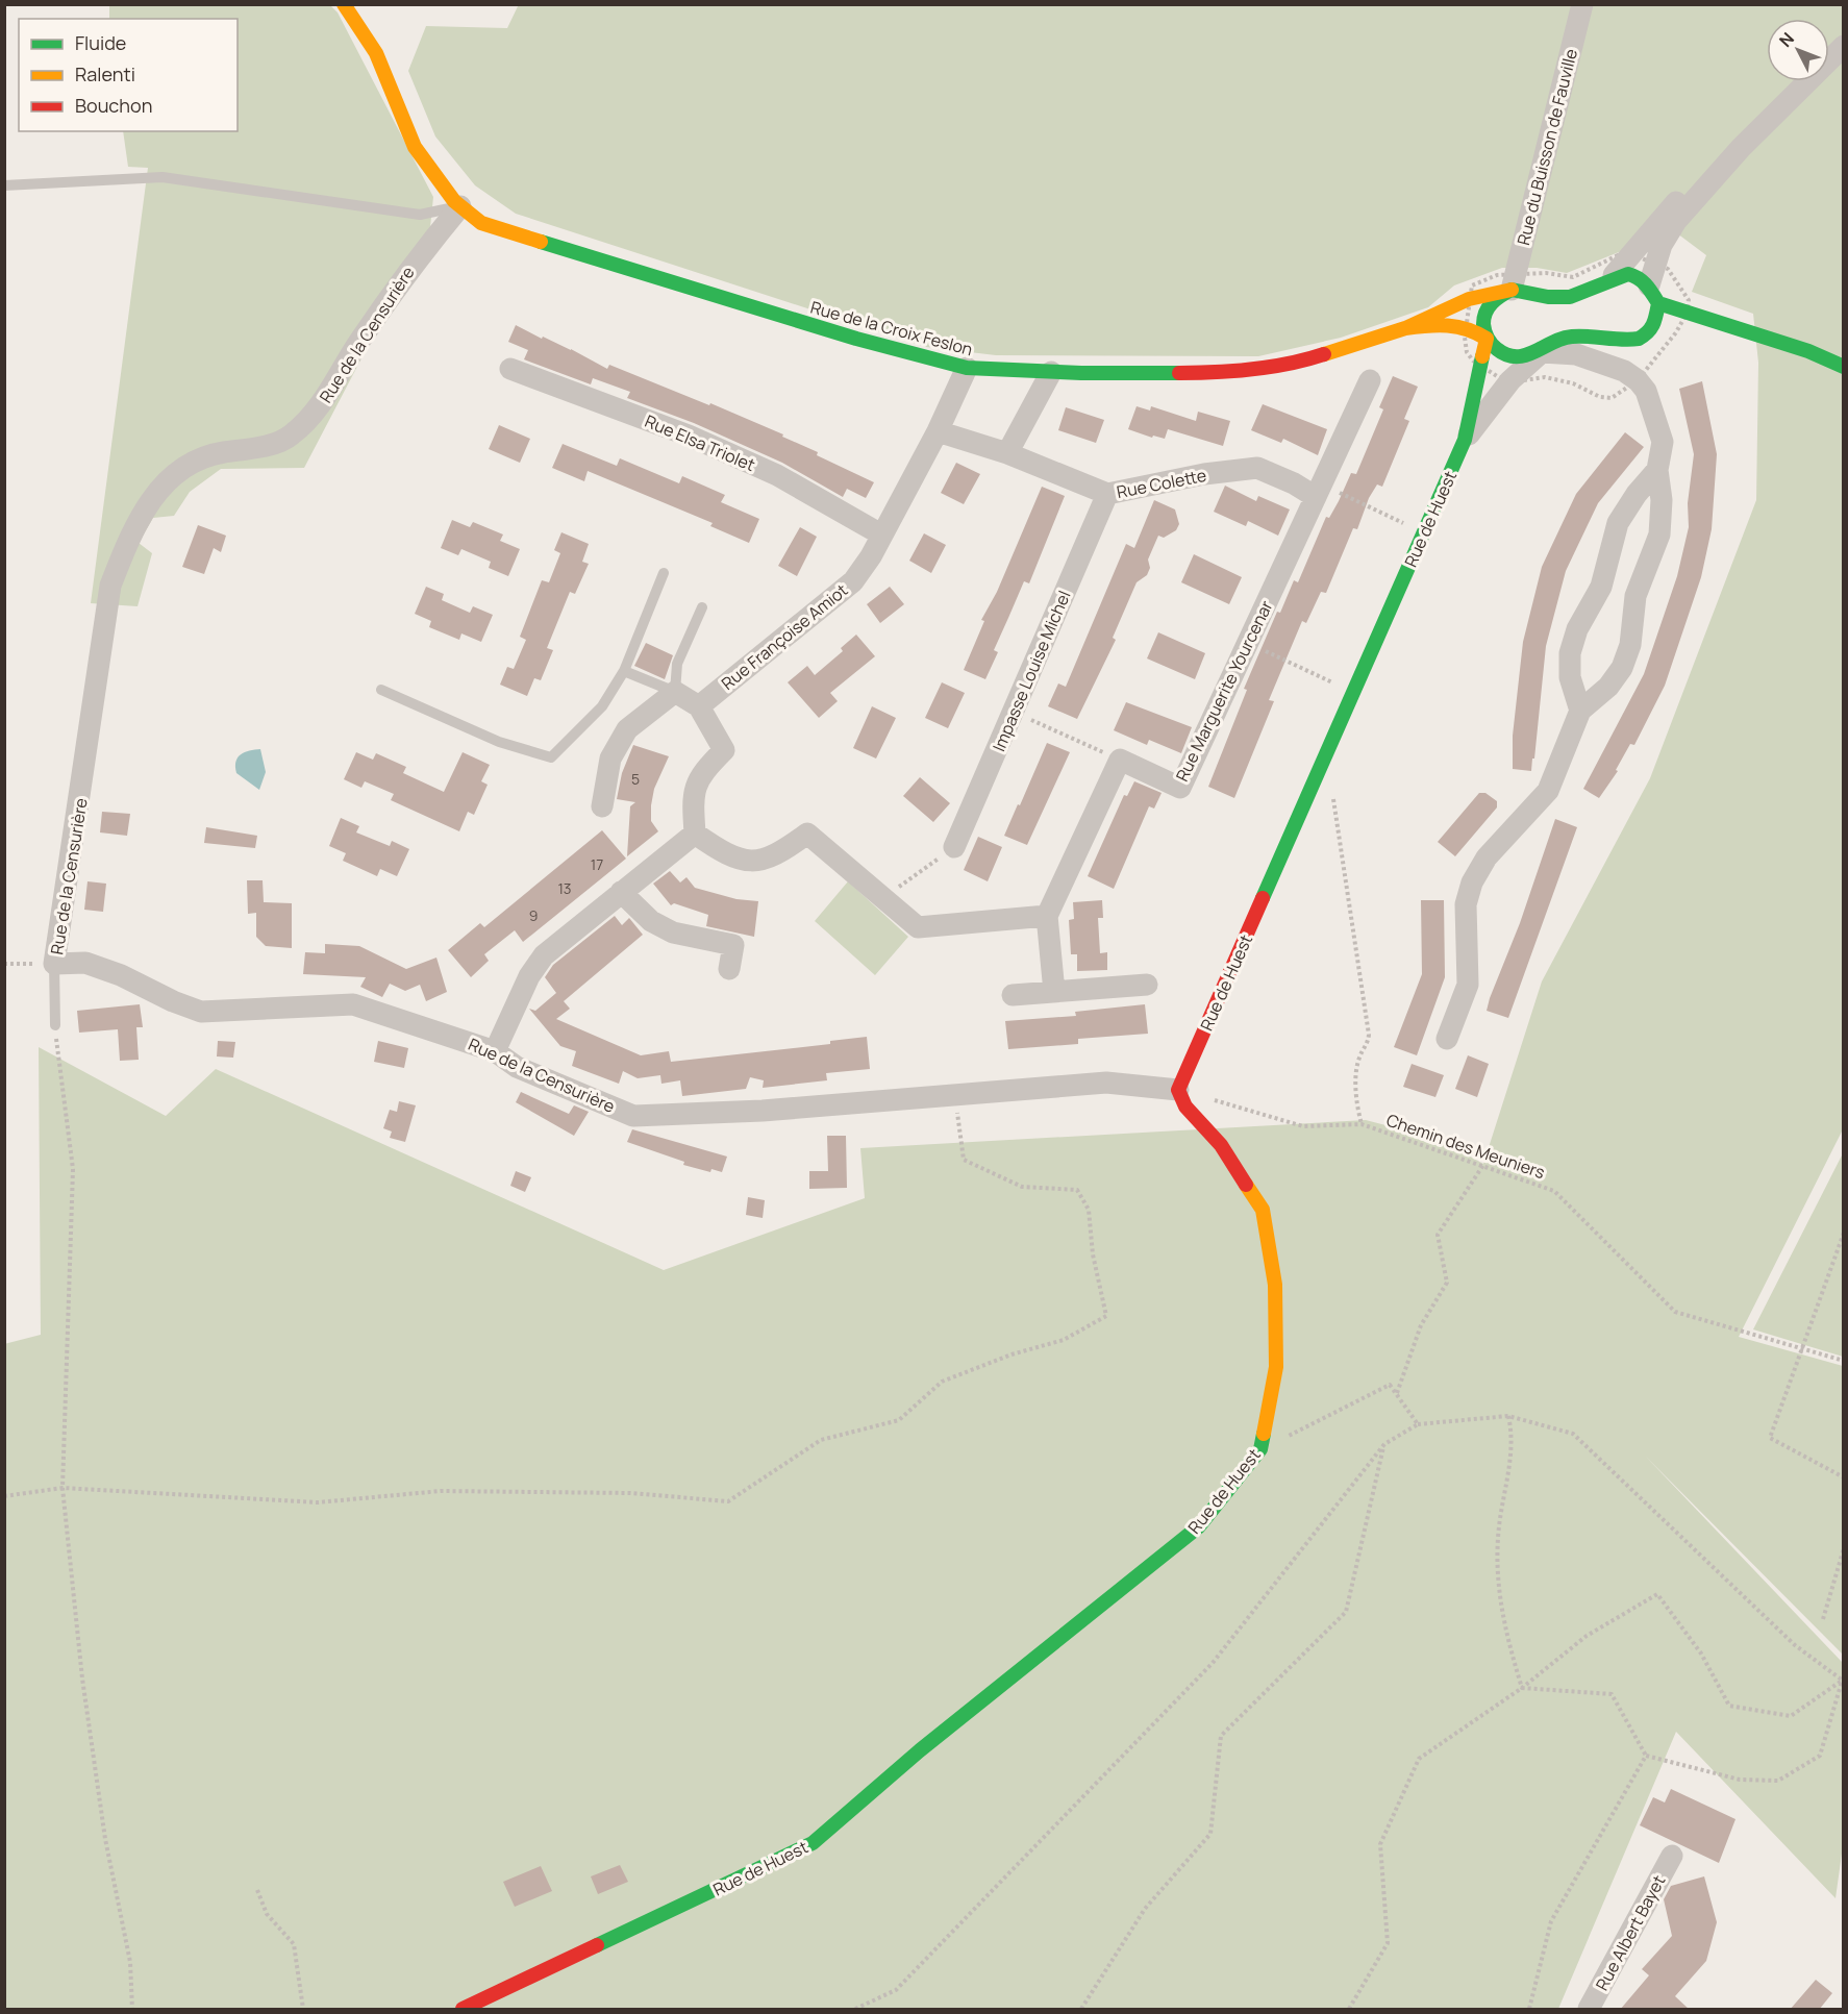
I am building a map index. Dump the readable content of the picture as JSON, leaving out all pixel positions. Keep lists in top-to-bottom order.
{
  "streets": {
    "street": [
      "Rue du Buisson de Fauville",
      "Rue de la Croix Feslon",
      "Rue de la Censurière",
      "Rue Elsa Triolet",
      "Rue Colette",
      "Rue de Huest",
      "Rue Françoise Amiot",
      "Impasse Louise Michel",
      "Rue Marguerite Yourcenar",
      "Rue Albert Bayet"
    ],
    "path": ["Chemin des Meuniers"]
  },
  "crossings": [
    ["Rue du Buisson de Fauville", "Rue de la Croix Feslon"],
    ["Rue du Buisson de Fauville", "Rue de Huest"],
    ["Rue de la Croix Feslon", "Rue de la Censurière"],
    ["Rue de la Croix Feslon", "Rue de Huest"],
    ["Rue de la Croix Feslon", "Rue Françoise Amiot"],
    ["Rue de la Censurière", "Rue de Huest"],
    ["Rue Elsa Triolet", "Rue Françoise Amiot"],
    ["Rue Colette", "Rue Françoise Amiot"],
    ["Rue Colette", "Impasse Louise Michel"],
    ["Rue Colette", "Rue Marguerite Yourcenar"]
  ],
  "house_numbers": [
    "5",
    "17",
    "13",
    "9"
  ],
  "legend": ["Fluide", "Ralenti", "Bouchon"],
  "north": "top left"
}
